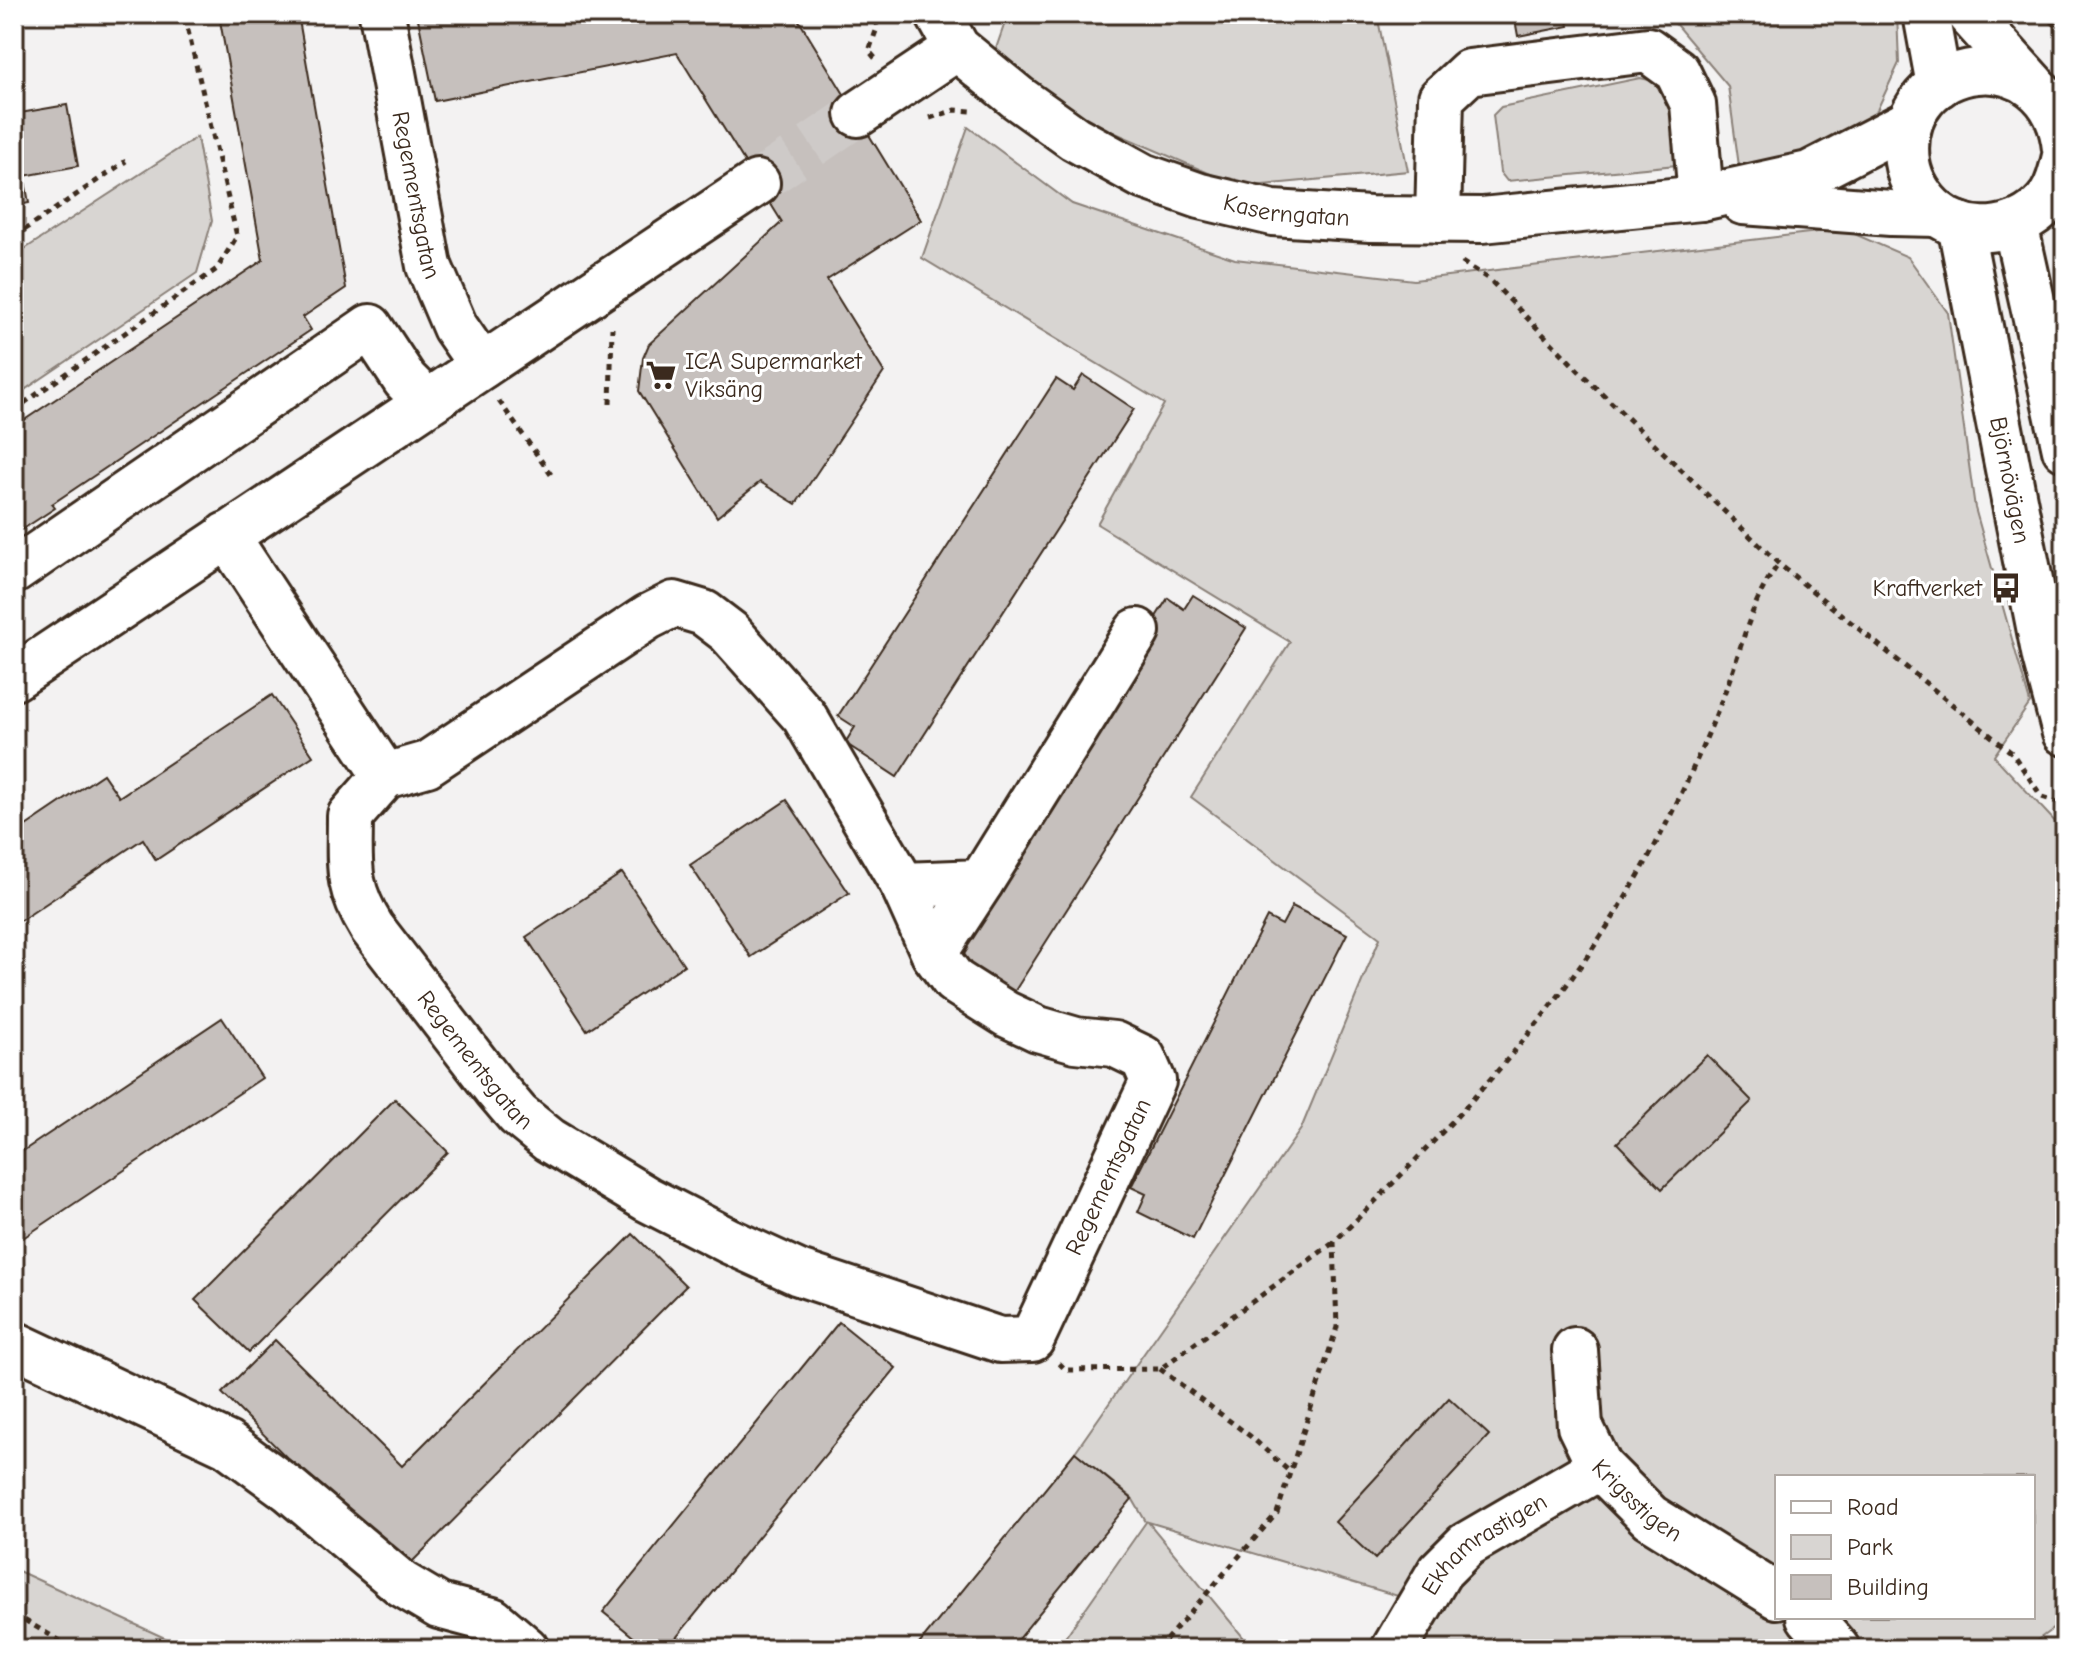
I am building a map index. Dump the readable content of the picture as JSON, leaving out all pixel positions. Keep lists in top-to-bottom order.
{
  "streets": {
    "street": [
      "Regementsgatan",
      "Kaserngatan",
      "Björnövägen",
      "Krigsstigen",
      "Ekhamrastigen"
    ]
  },
  "crossings": [
    ["Kaserngatan", "Björnövägen"],
    ["Krigsstigen", "Ekhamrastigen"]
  ],
  "places": {
    "supermarket": ["ICA Supermarket Viksäng"],
    "bus stop": ["Kraftverket"]
  },
  "legend": ["Road", "Park", "Building"]
}
